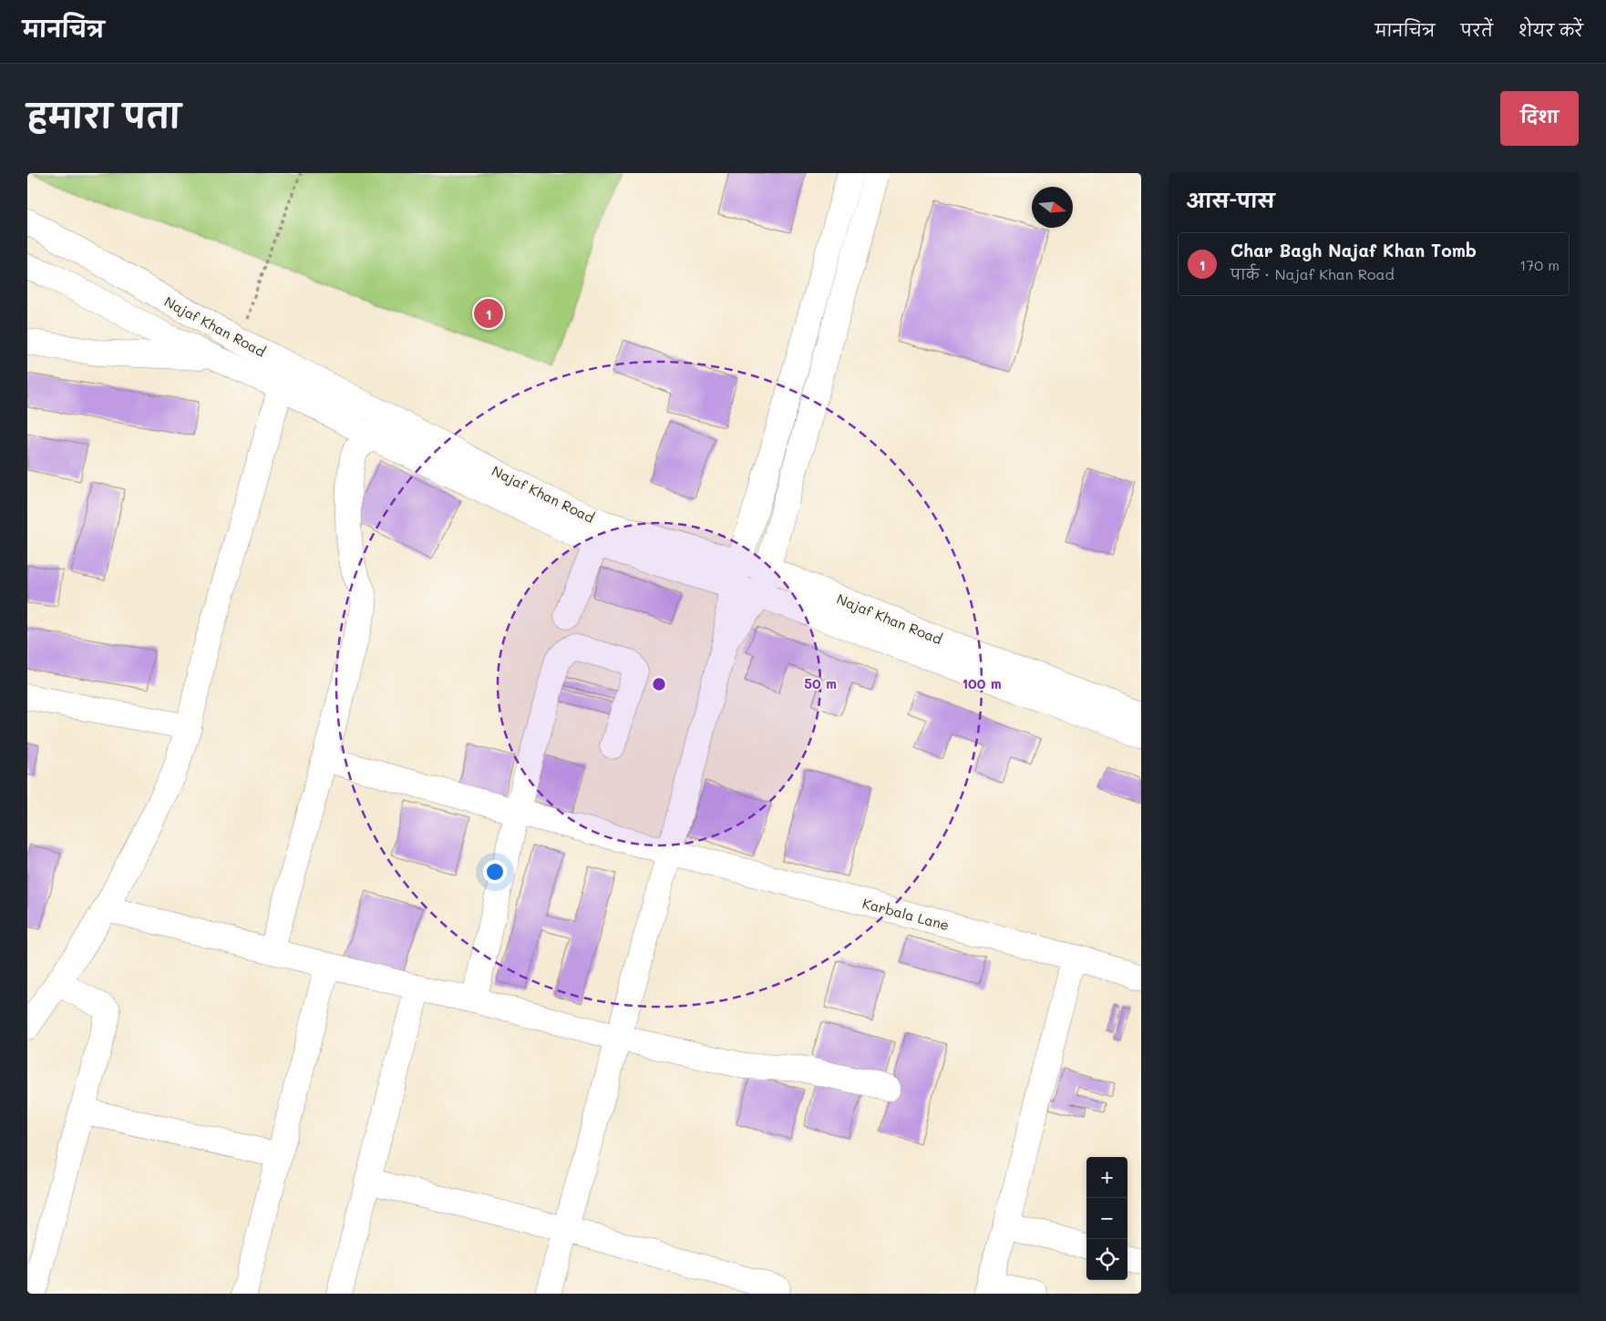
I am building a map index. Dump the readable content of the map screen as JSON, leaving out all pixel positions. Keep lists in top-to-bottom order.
{
  "streets": {
    "street": ["Najaf Khan Road", "Karbala Lane"]
  },
  "north": "right",
  "page": {
    "header": "मानचित्र",
    "nav": ["मानचित्र", "परतें", "शेयर करें"],
    "title": "हमारा पता",
    "buttons": "दिशा",
    "heading": "आस-पास",
    "list": [
      {
        "mark": "1",
        "name": "Char Bagh Najaf Khan Tomb",
        "note": "पार्क · Najaf Khan Road",
        "value": "170 m"
      }
    ],
    "pins": "1",
    "map_buttons": ["+", "−"]
  },
  "rings": ["50 m", "100 m"]
}
